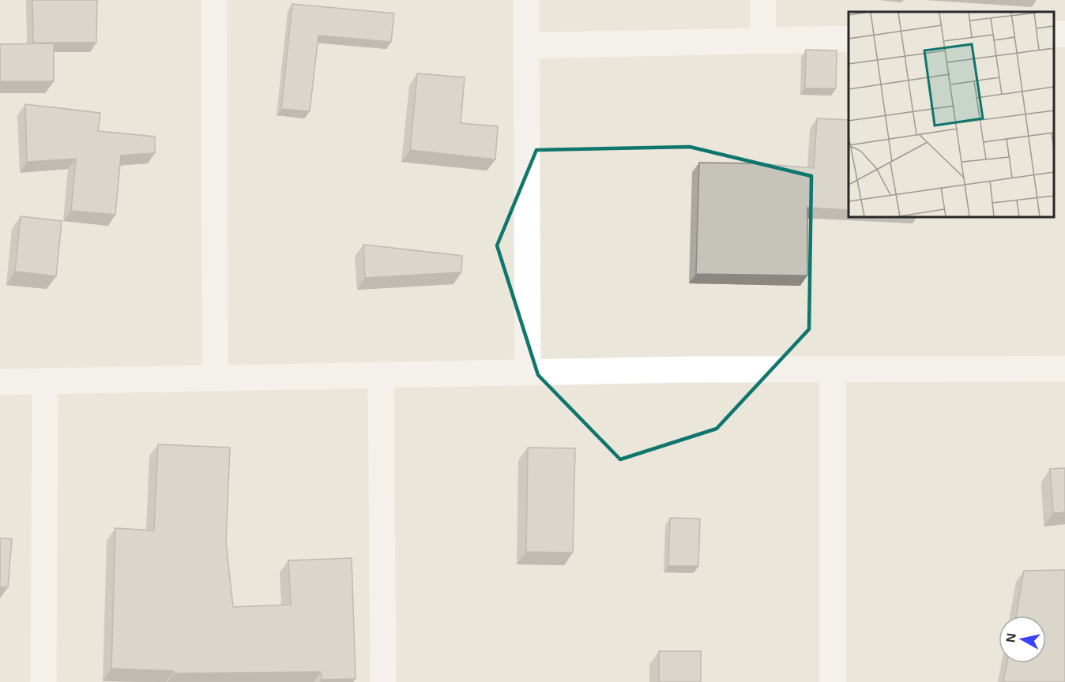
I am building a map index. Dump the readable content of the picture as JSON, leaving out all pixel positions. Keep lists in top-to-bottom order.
{
  "north": "left"
}
